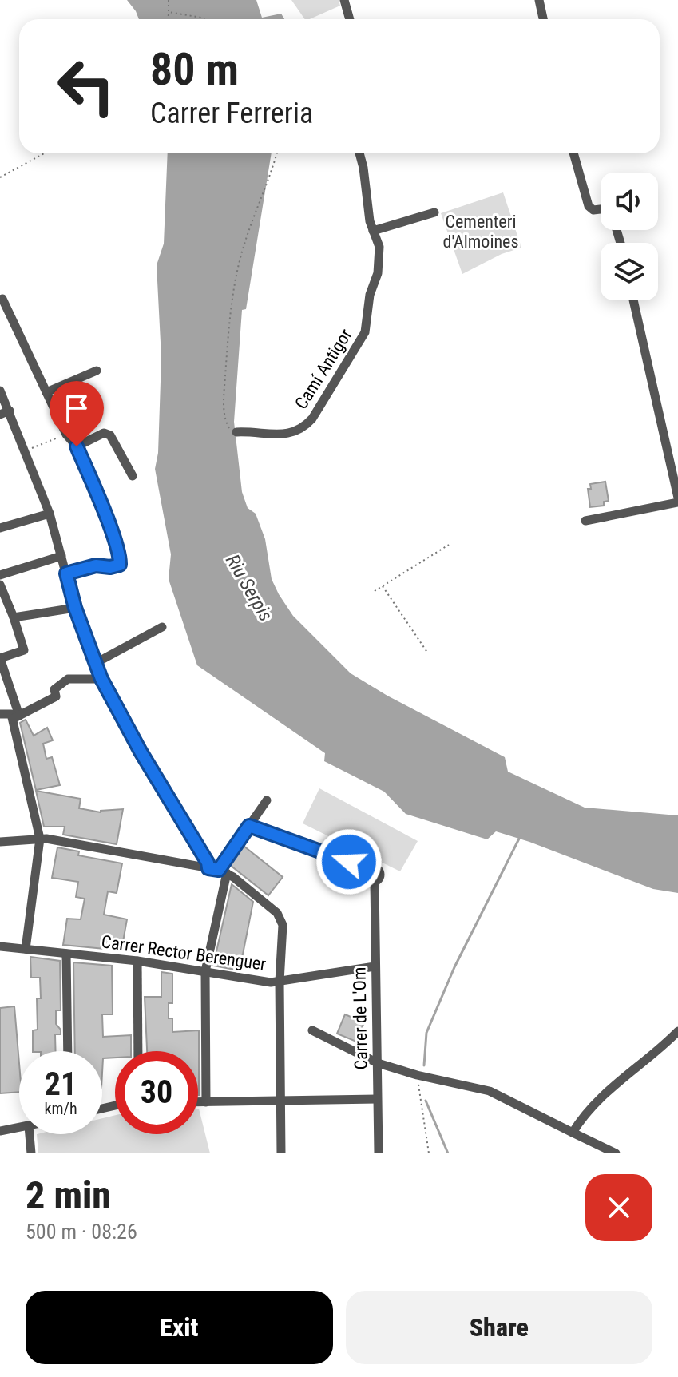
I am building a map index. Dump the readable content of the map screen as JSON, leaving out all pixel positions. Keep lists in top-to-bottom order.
{
  "streets": {
    "street": ["Camí Antigor", "Carrer Rector Berenguer", "Carrer de L'Om"]
  },
  "crossings": [
    ["Carrer Rector Berenguer", "Carrer de L'Om"]
  ],
  "water": ["Riu Serpis"],
  "parks": ["Cementeri d'Almoines"],
  "page": {
    "turn": ["80 m", "Carrer Ferreria"],
    "speed": "21 km/h",
    "limit": "30",
    "heading": ["2 min", "500 m · 08:26"],
    "buttons": ["Exit", "Share"]
  }
}
